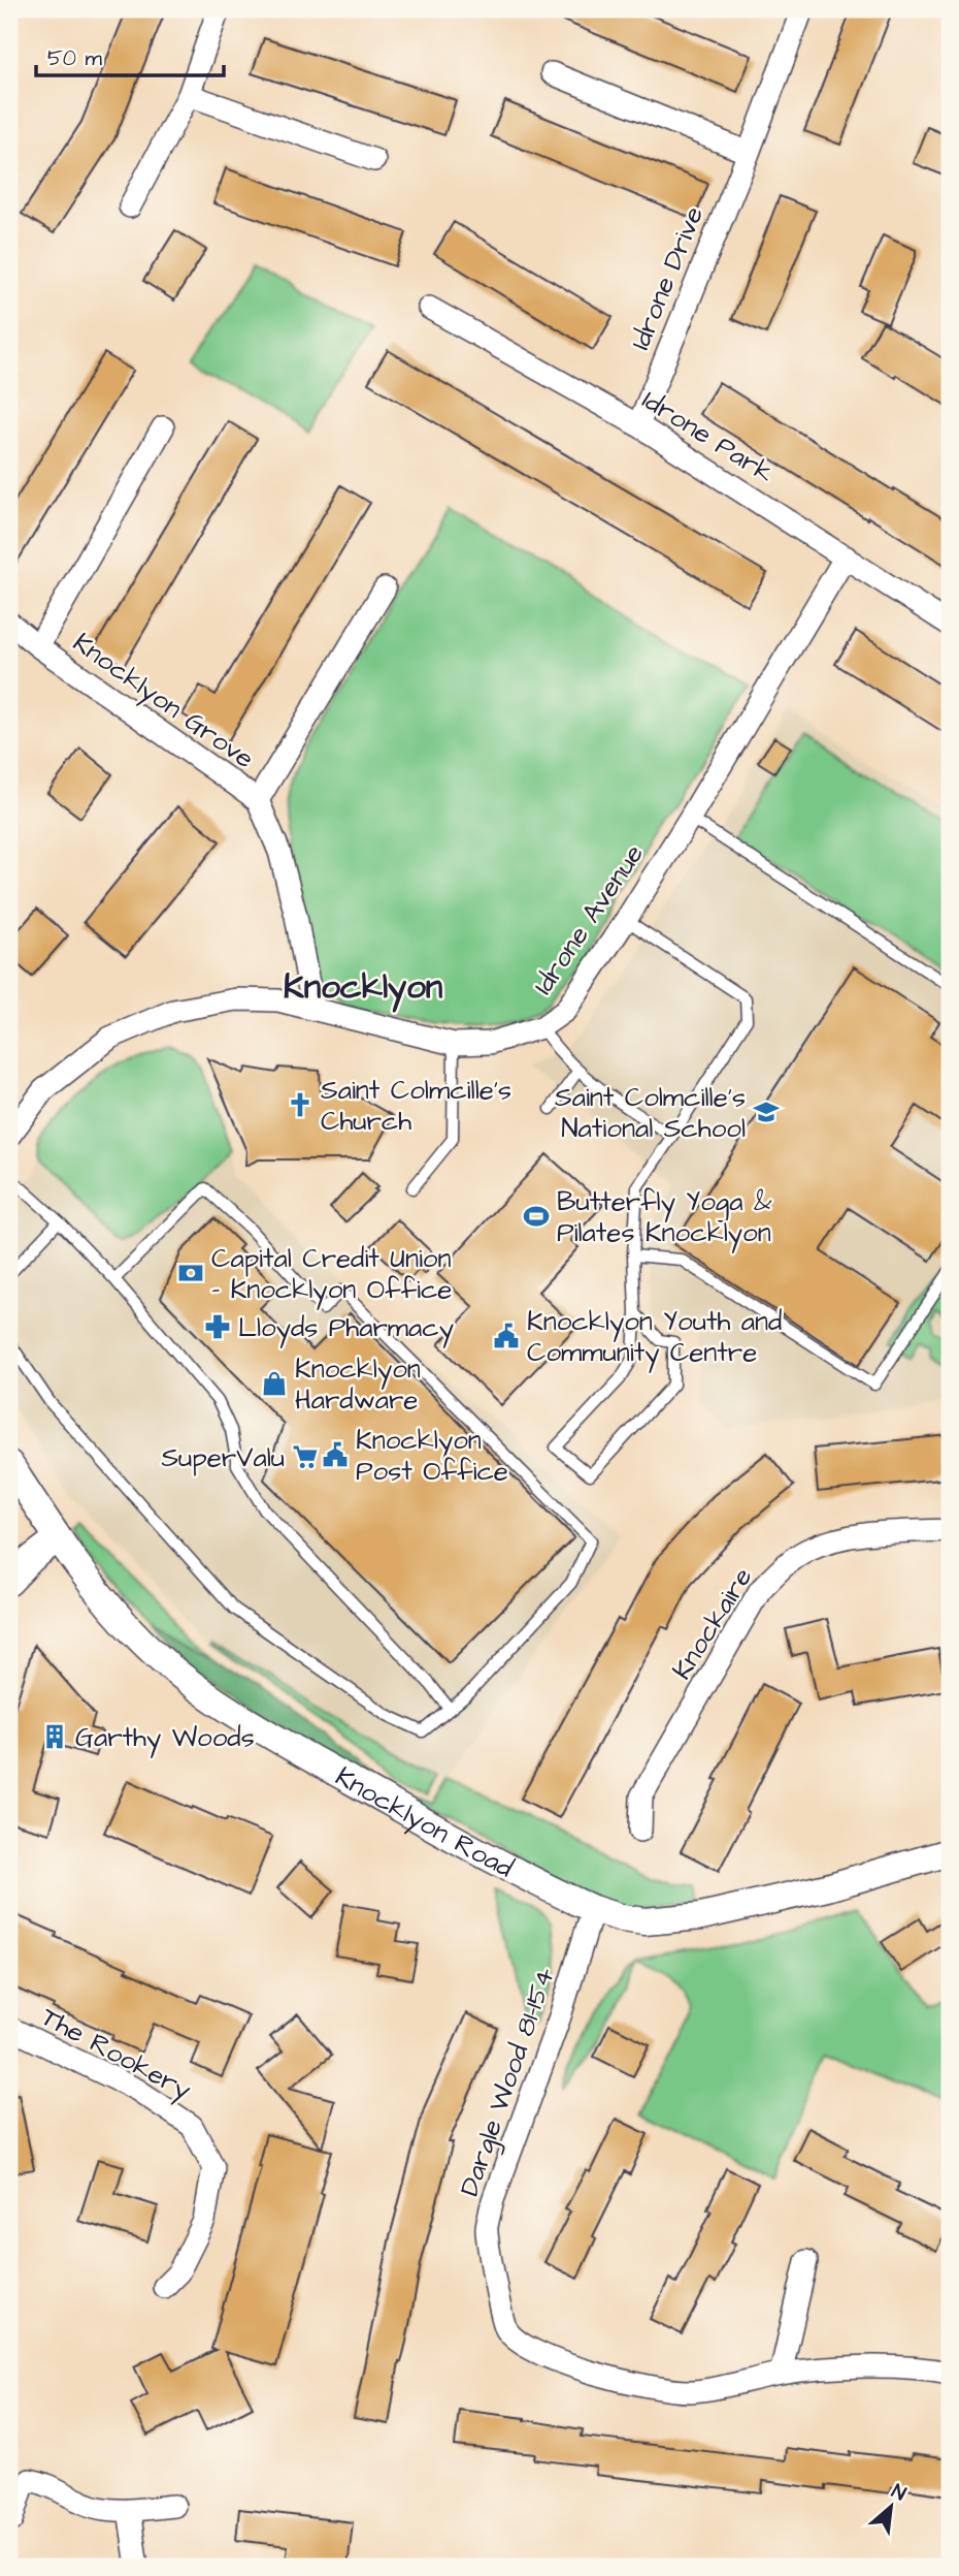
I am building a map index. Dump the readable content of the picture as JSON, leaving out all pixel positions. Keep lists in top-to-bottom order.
{
  "streets": {
    "street": [
      "Idrone Drive",
      "Idrone Park",
      "Knocklyon Grove",
      "Idrone Avenue",
      "Knockaire",
      "Knocklyon Road",
      "The Rookery",
      "Dargle Wood 81-154"
    ]
  },
  "crossings": [
    ["Idrone Drive", "Idrone Park"],
    ["Idrone Park", "Idrone Avenue"],
    ["Knocklyon Grove", "Idrone Avenue"],
    ["Knocklyon Road", "Dargle Wood 81-154"]
  ],
  "districts": ["Knocklyon"],
  "places": {
    "church": ["Saint Colmcille's Church"],
    "school or university": ["Saint Colmcille's National School"],
    "sports": ["Butterfly Yoga & Pilates Knocklyon"],
    "bank": ["Capital Credit Union - Knocklyon Office"],
    "pharmacy": ["Lloyds Pharmacy"],
    "public building": ["Knocklyon Youth and Community Centre", "Knocklyon Post Office"],
    "shop": ["Knocklyon Hardware"],
    "supermarket": ["SuperValu"],
    "building": ["Garthy Woods"]
  },
  "scale_bar": "50 m",
  "north": "top right"
}
